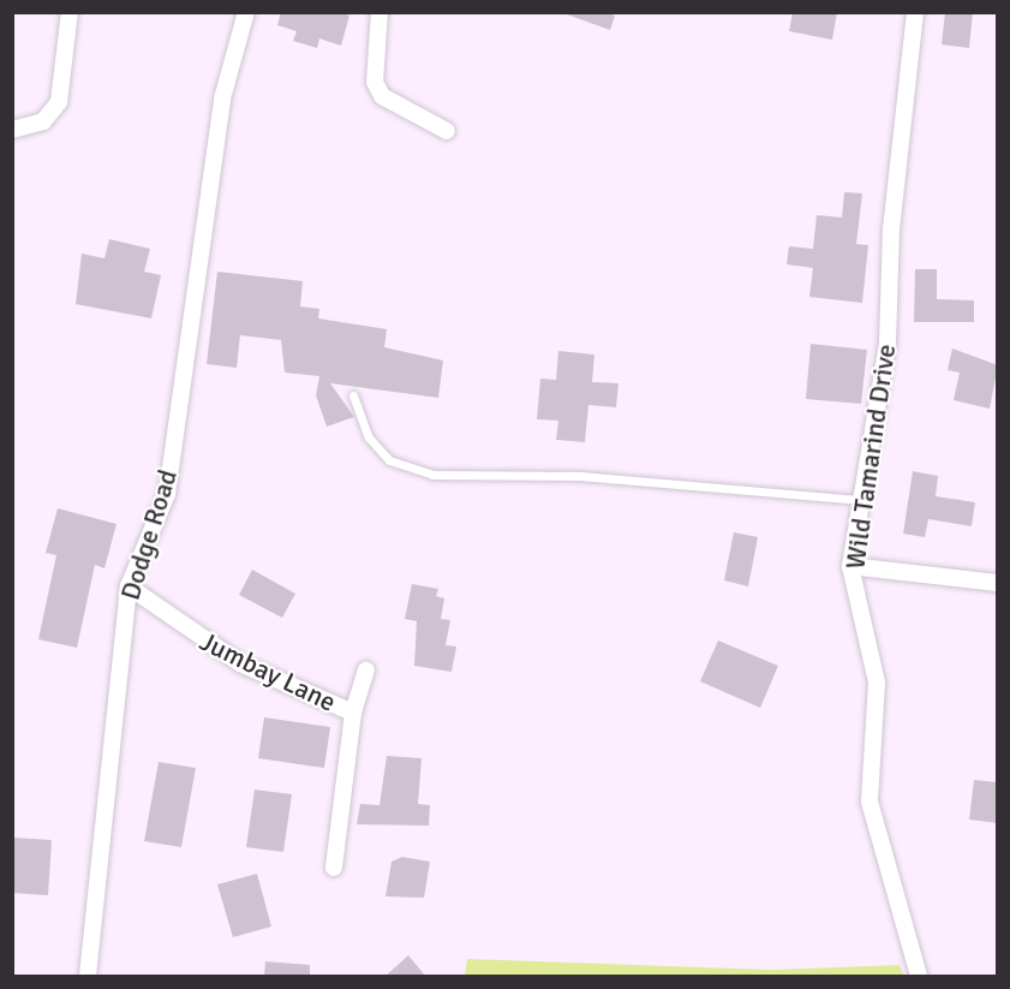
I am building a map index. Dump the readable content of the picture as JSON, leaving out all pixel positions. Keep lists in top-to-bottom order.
{
  "streets": {
    "street": ["Wild Tamarind Drive", "Dodge Road", "Jumbay Lane"]
  },
  "crossings": [
    ["Dodge Road", "Jumbay Lane"]
  ]
}
